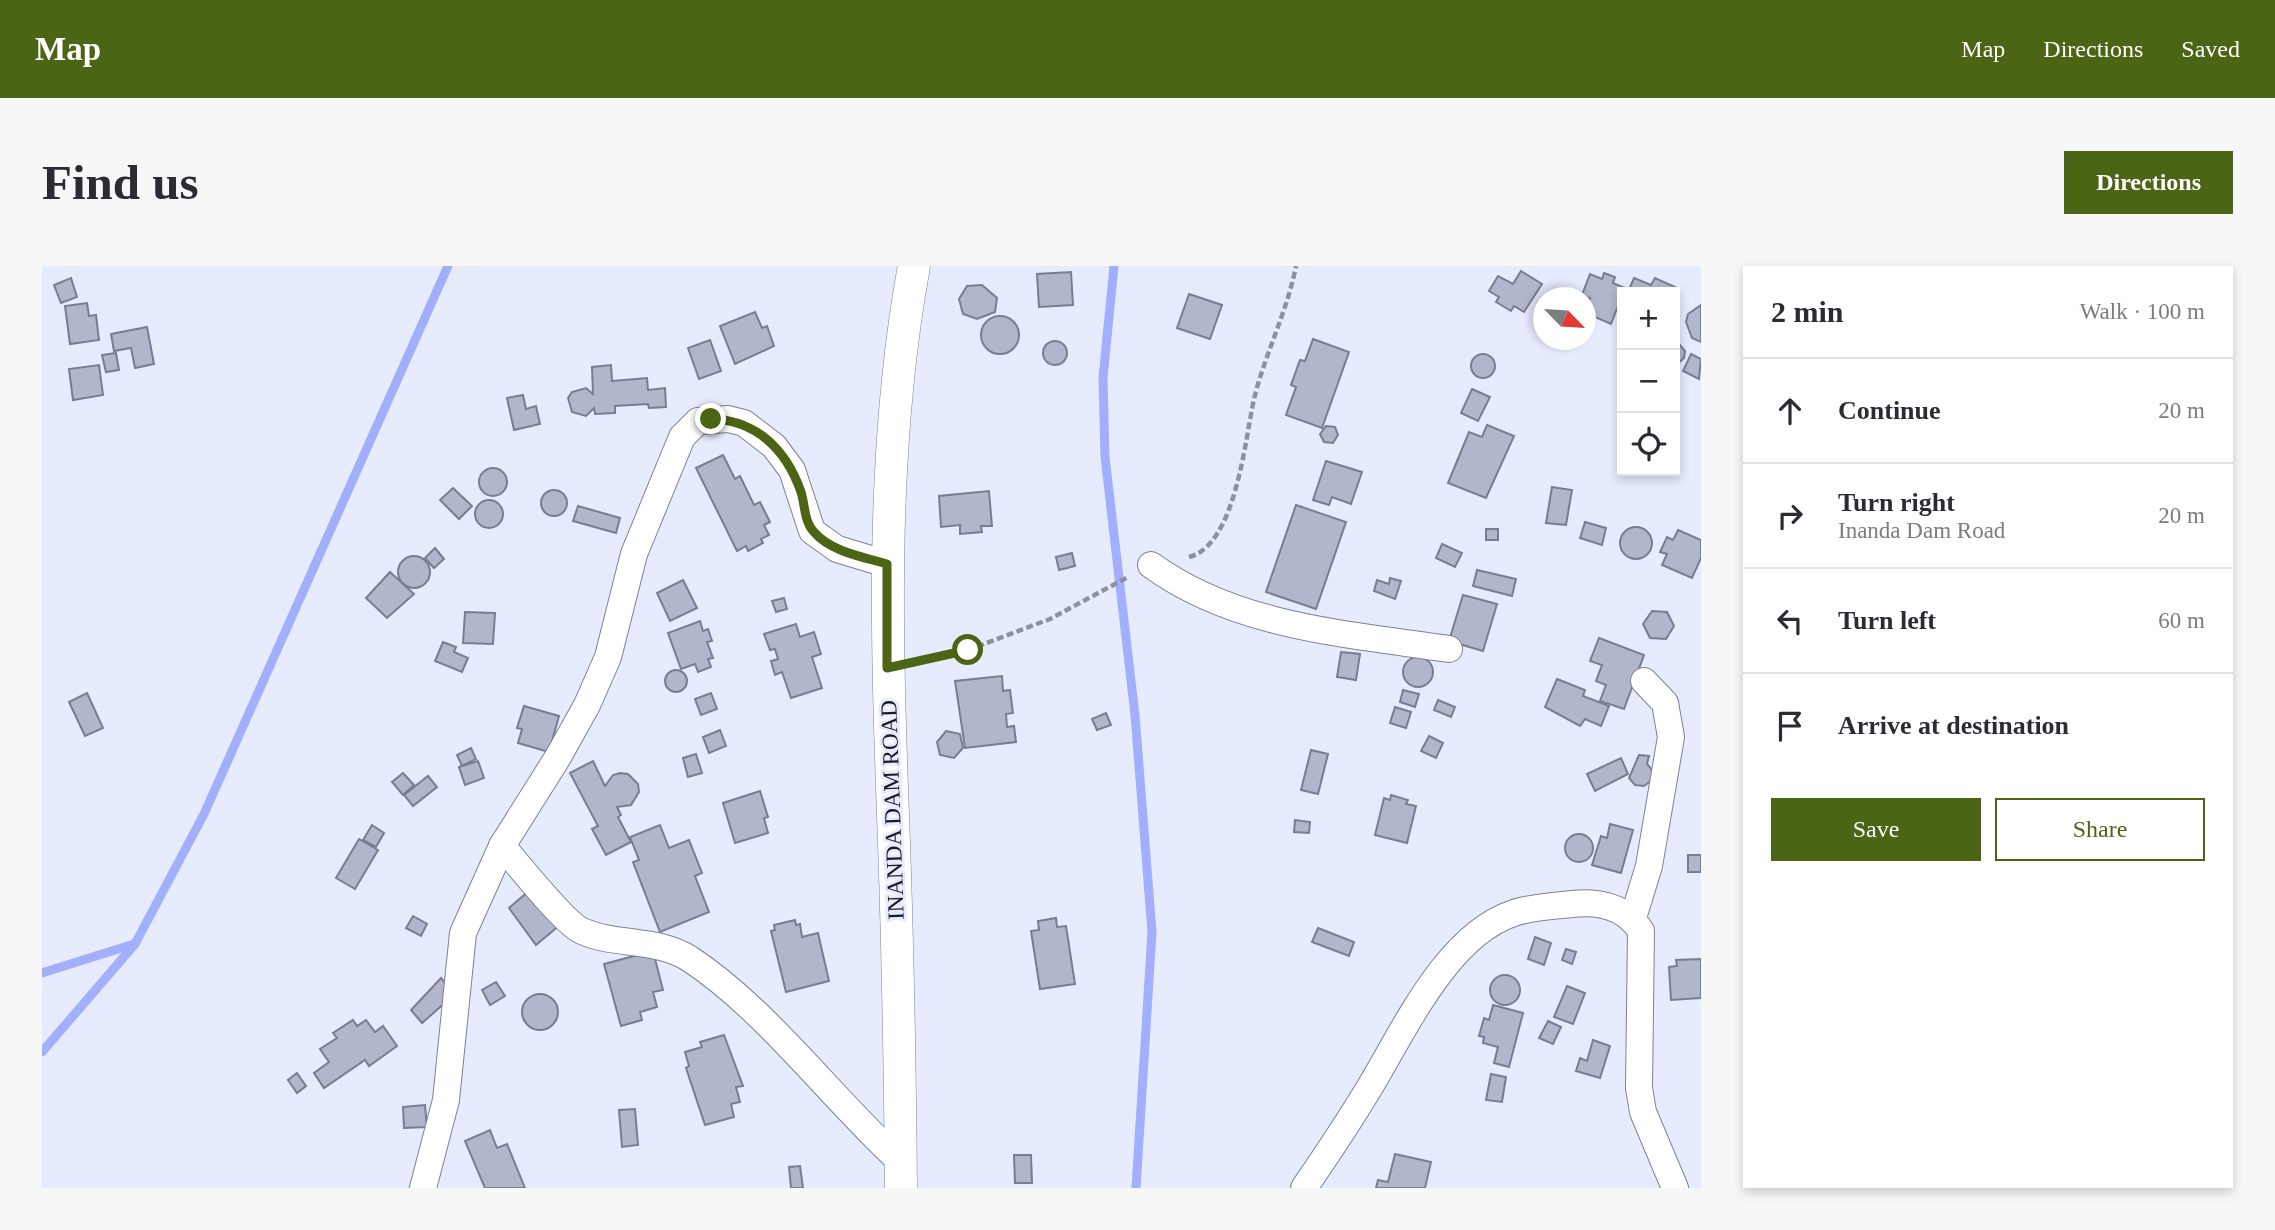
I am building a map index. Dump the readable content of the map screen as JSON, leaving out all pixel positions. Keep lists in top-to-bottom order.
{
  "streets": {
    "street": ["INANDA DAM ROAD"]
  },
  "north": "bottom right",
  "page": {
    "header": "Map",
    "nav": ["Map", "Directions", "Saved"],
    "buttons": [
      "Directions",
      ["Save", "Share"]
    ],
    "title": "Find us",
    "heading": ["2 min", "Walk · 100 m"],
    "map_buttons": ["+", "−"],
    "list": [
      ["Continue", "20 m"],
      ["Turn right", "Inanda Dam Road", "20 m"],
      ["Turn left", "60 m"],
      "Arrive at destination"
    ]
  }
}
